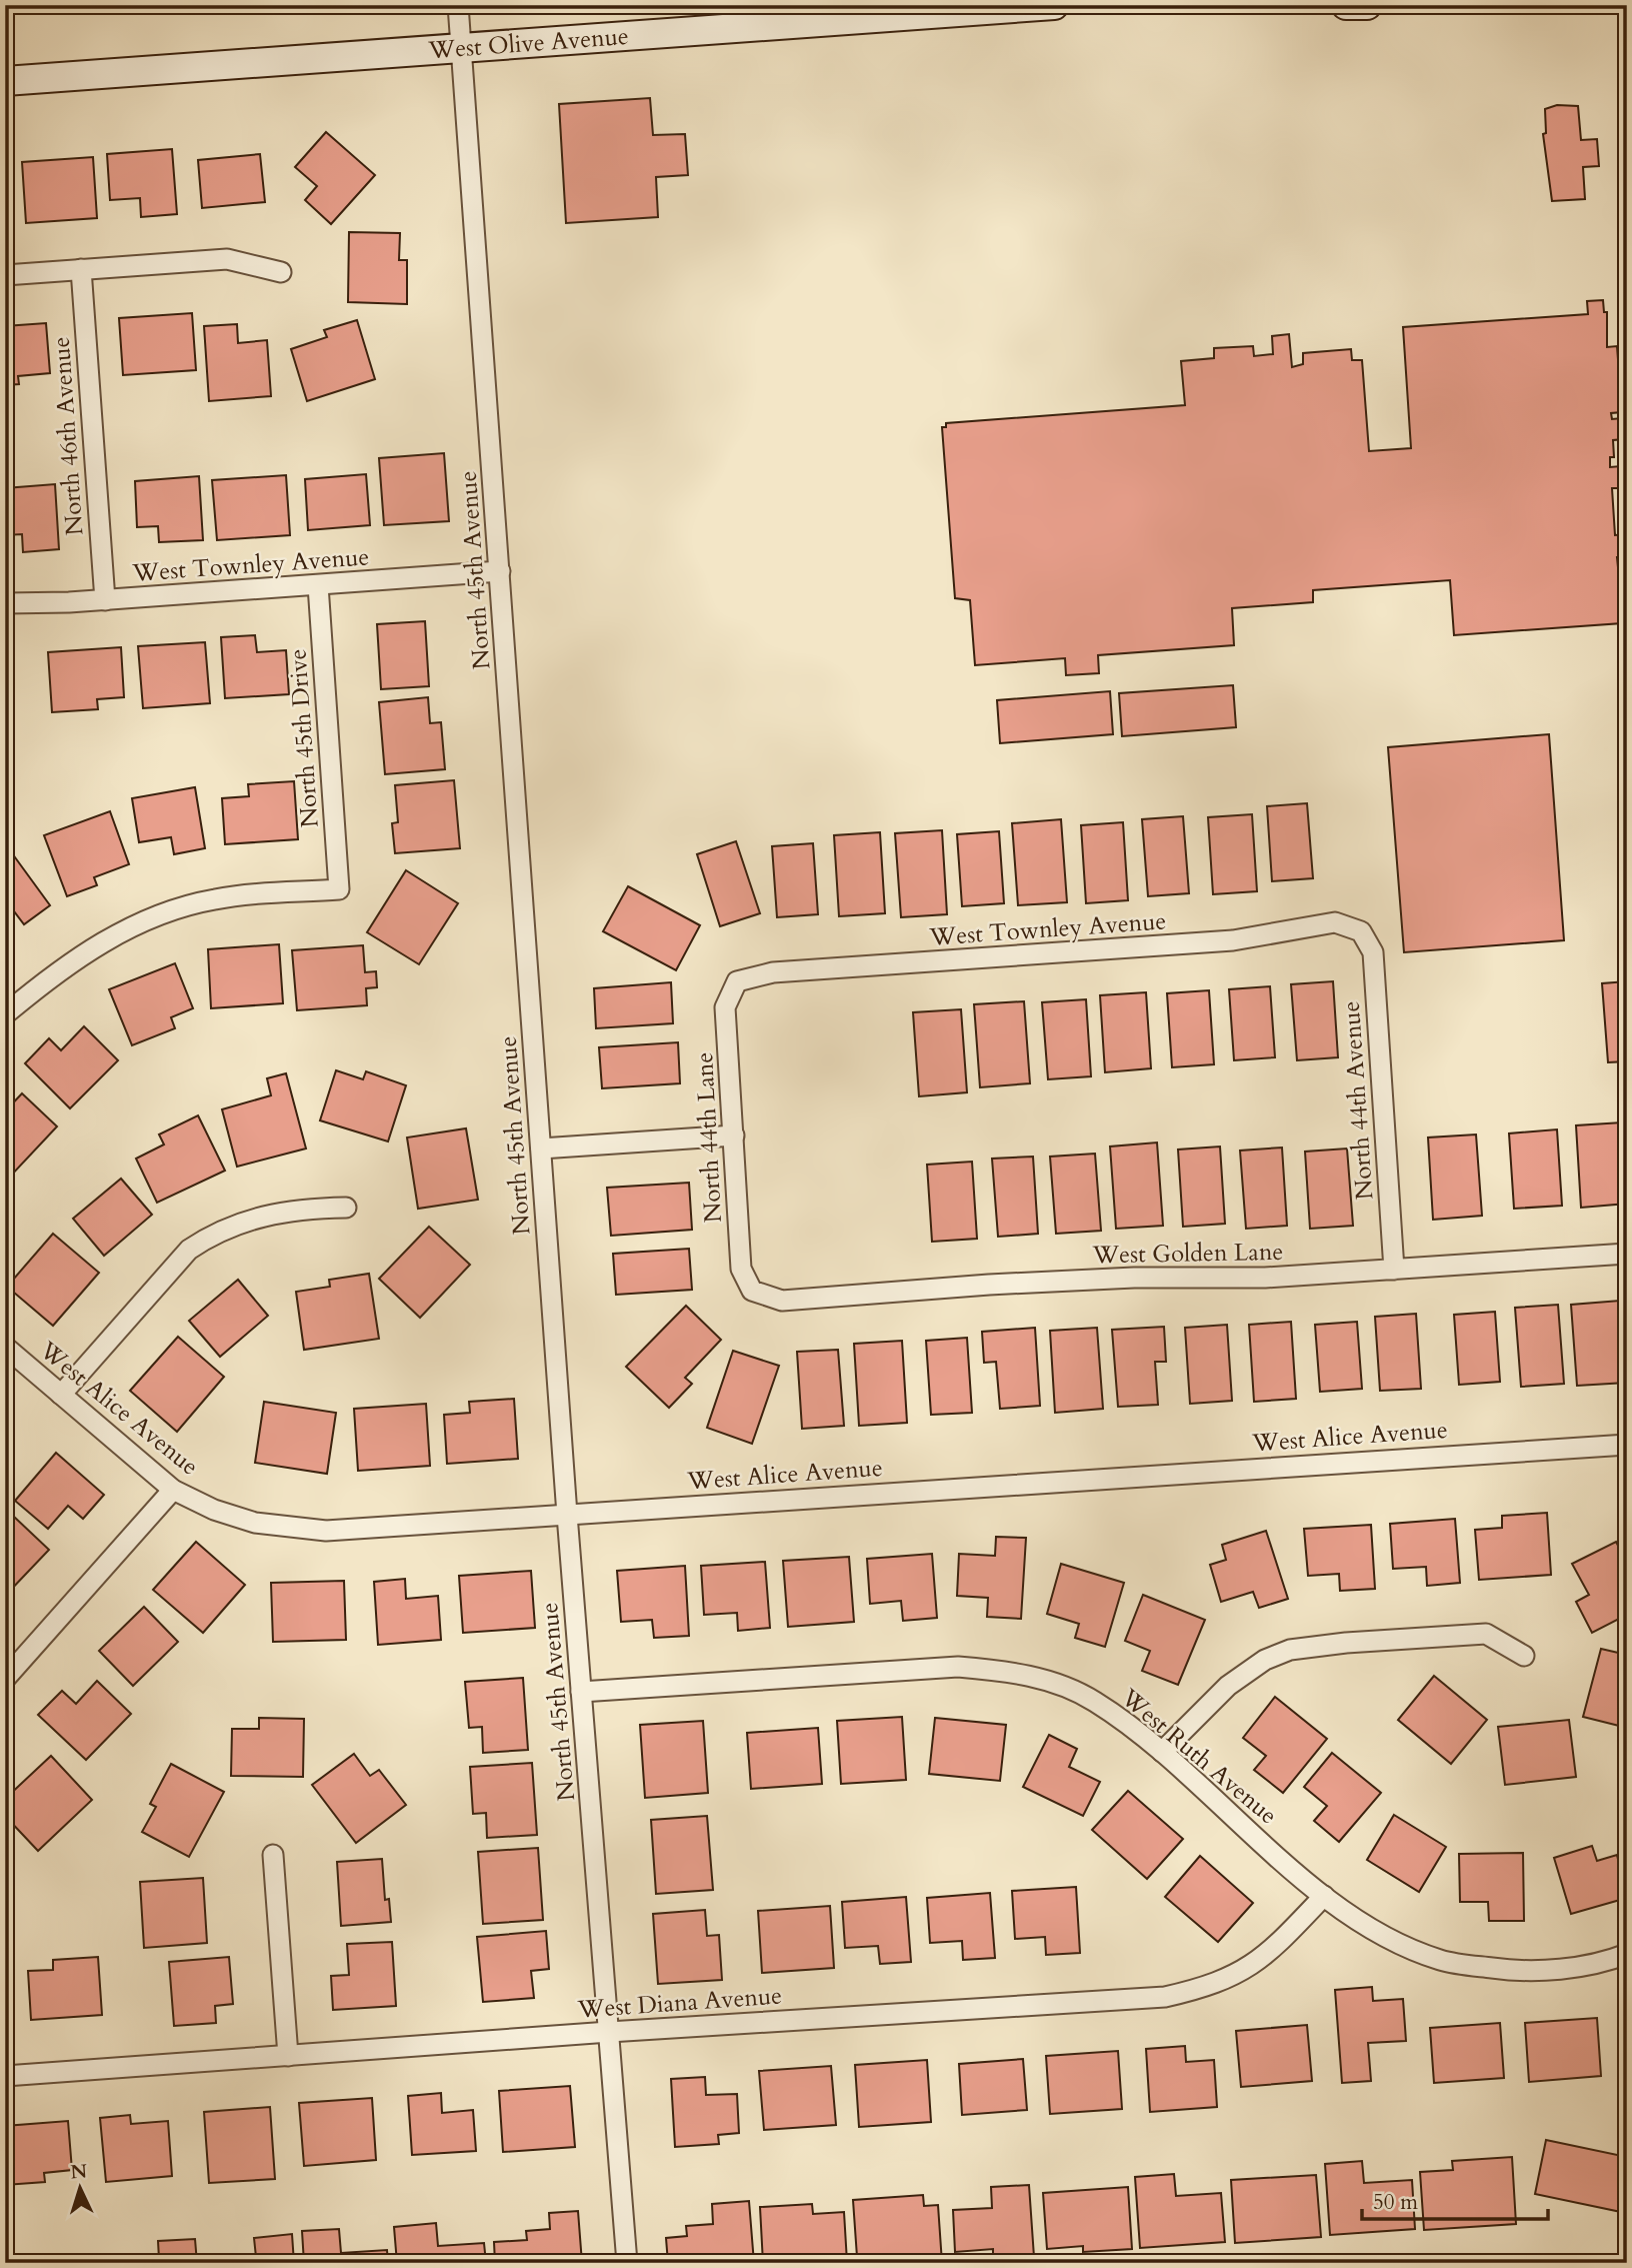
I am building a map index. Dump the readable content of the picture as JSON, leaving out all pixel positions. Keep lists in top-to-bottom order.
{
  "streets": {
    "main road": ["West Olive Avenue"],
    "street": [
      "North 46th Avenue",
      "West Townley Avenue",
      "North 45th Avenue",
      "North 45th Drive",
      "North 44th Avenue",
      "North 44th Lane",
      "West Golden Lane",
      "West Alice Avenue",
      "West Ruth Avenue",
      "West Diana Avenue"
    ]
  },
  "crossings": [
    ["West Olive Avenue", "North 45th Avenue"],
    ["North 46th Avenue", "West Townley Avenue"],
    ["West Townley Avenue", "North 45th Avenue"],
    ["West Townley Avenue", "North 45th Drive"],
    ["West Townley Avenue", "North 44th Avenue"],
    ["West Townley Avenue", "North 44th Lane"],
    ["North 45th Avenue", "West Alice Avenue"],
    ["North 45th Avenue", "West Ruth Avenue"],
    ["North 45th Avenue", "West Diana Avenue"],
    ["North 44th Avenue", "West Golden Lane"],
    ["North 44th Lane", "West Golden Lane"],
    ["West Ruth Avenue", "West Diana Avenue"]
  ],
  "scale_bar": "50 m",
  "north": "top"
}
